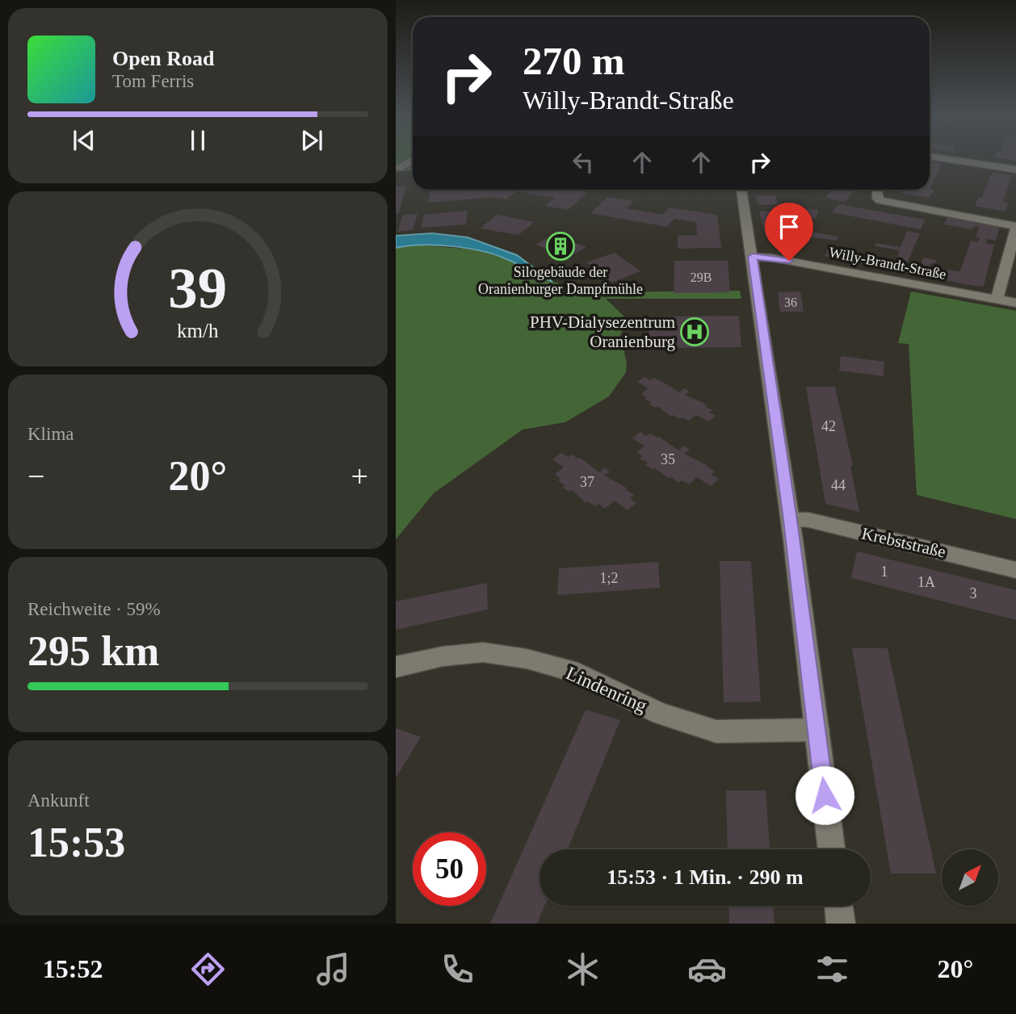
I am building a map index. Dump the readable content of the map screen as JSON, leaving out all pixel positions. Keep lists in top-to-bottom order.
{
  "streets": {
    "street": ["Willy-Brandt-Straße", "Krebststraße", "Lindenring"]
  },
  "places": {
    "building": ["Silogebäude der Oranienburger Dampfmühle"],
    "hospital": ["PHV-Dialysezentrum Oranienburg"]
  },
  "house_numbers": [
    "29B",
    "36",
    "42",
    "35",
    "37",
    "44",
    "1",
    "1;2",
    "1A",
    "3"
  ],
  "north": "top right",
  "page": {
    "turn": ["270 m", "Willy-Brandt-Straße"],
    "song": ["Open Road", "Tom Ferris"],
    "tile": [
      "Klima",
      ["Reichweite · 59%", "295 km"],
      ["Ankunft", "15:53"]
    ],
    "heat": ["−", "20°", "+"],
    "limit": "50",
    "trip": "15:53 · 1 Min. · 290 m",
    "tabs": ["15:52", "20°"],
    "gauge": ["39", "km/h"]
  }
}
